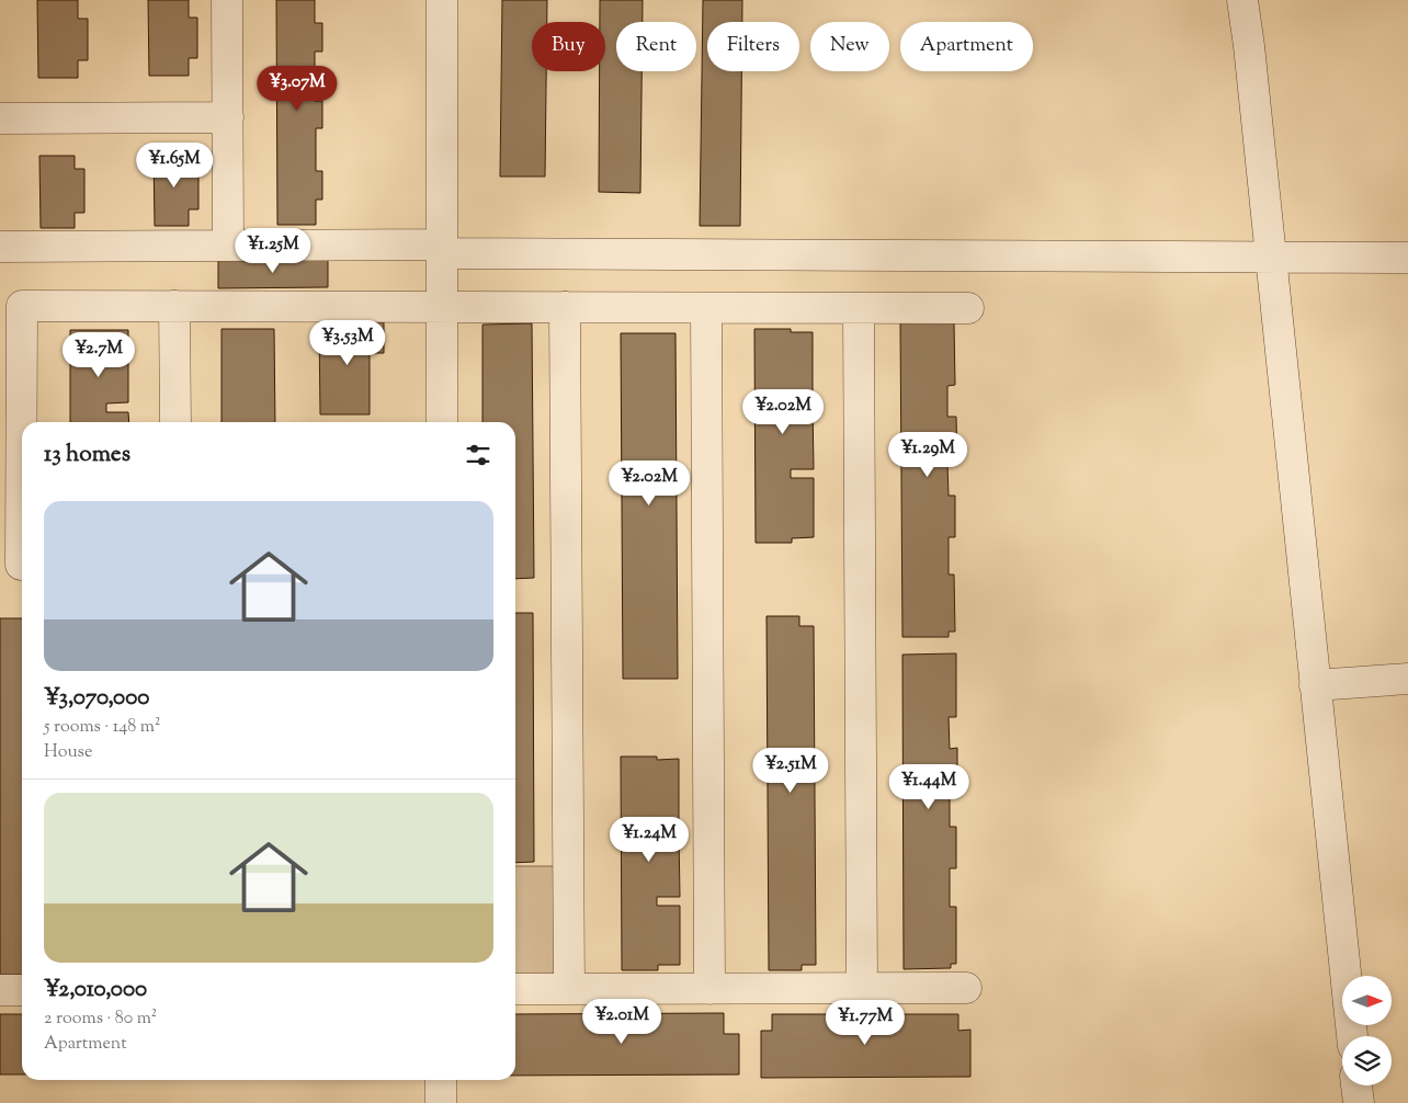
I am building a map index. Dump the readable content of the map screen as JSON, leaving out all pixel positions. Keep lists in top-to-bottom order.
{
  "north": "right",
  "page": {
    "chip": [
      "Buy",
      "Rent",
      "Filters",
      "New",
      "Apartment"
    ],
    "price": [
      "¥3.07M",
      "¥1.65M",
      "¥1.25M",
      "¥3.53M",
      "¥2.7M",
      "¥2.02M",
      "¥1.29M",
      "¥2.02M",
      "¥2.51M",
      "¥1.44M",
      "¥1.24M",
      "¥2.01M",
      "¥1.77M"
    ],
    "heading": "13 homes",
    "list": [
      {
        "name": "¥3,070,000",
        "note": "5 rooms · 148 m² · House"
      },
      {
        "name": "¥2,010,000",
        "note": "2 rooms · 80 m² · Apartment"
      }
    ]
  }
}
